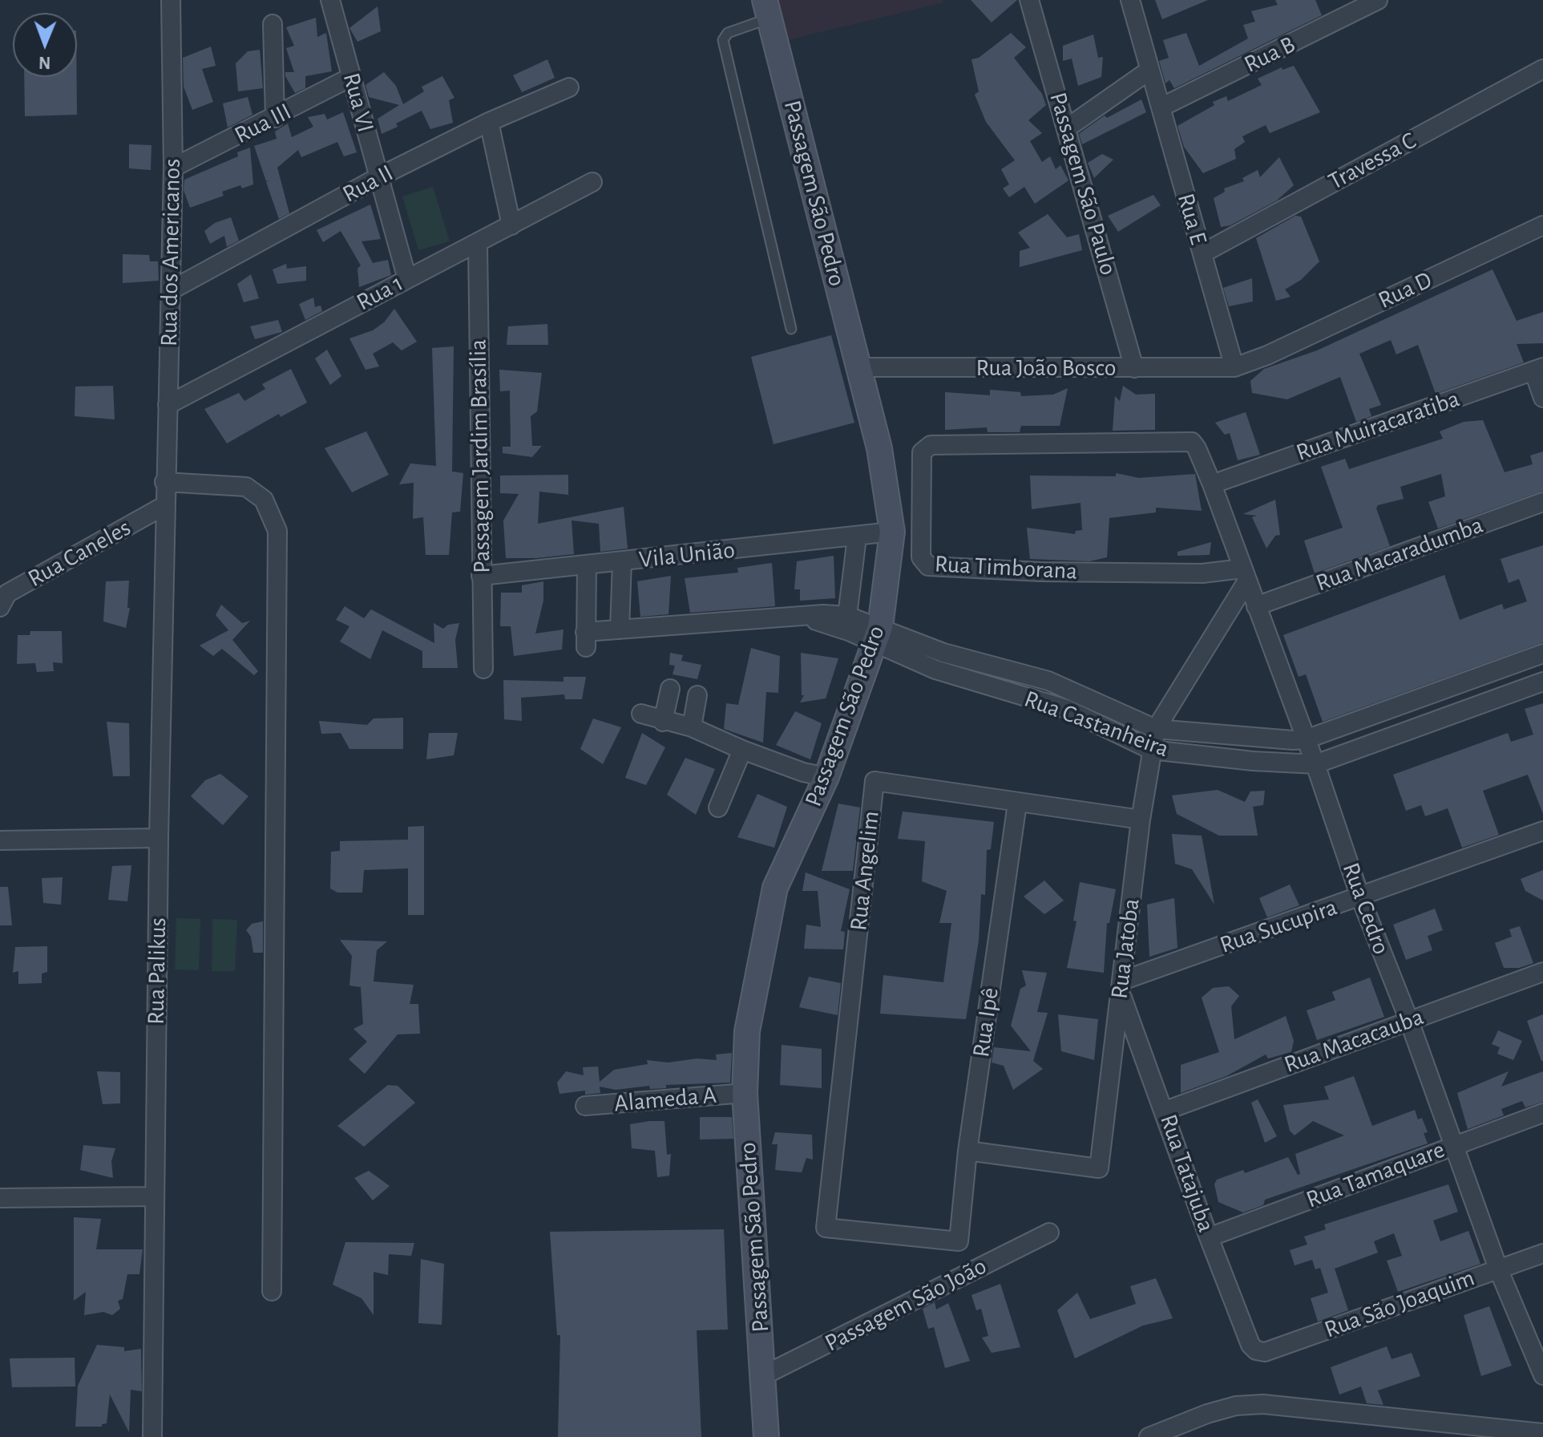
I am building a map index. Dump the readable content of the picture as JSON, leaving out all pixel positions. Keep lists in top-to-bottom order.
{
  "streets": {
    "street": [
      "Rua B",
      "Rua VI",
      "Rua III",
      "Travessa C",
      "Rua II",
      "Passagem São Paulo",
      "Passagem São Pedro",
      "Rua E",
      "Rua dos Americanos",
      "Rua D",
      "Rua 1",
      "Rua João Bosco",
      "Rua Muiracaratiba",
      "Passagem Jardim Brasília",
      "Rua Caneles",
      "Rua Macaradumba",
      "Vila União",
      "Rua Timborana",
      "Rua Castanheira",
      "Rua Angelim",
      "Rua Cedro",
      "Rua Sucupira",
      "Rua Jatoba",
      "Rua Palikus",
      "Rua Ipê",
      "Rua Macacauba",
      "Alameda A",
      "Rua Tatajuba",
      "Rua Tamaquare",
      "Rua São Joaquim",
      "Passagem São João"
    ]
  },
  "crossings": [
    ["Rua B", "Rua E"],
    ["Rua VI", "Rua III"],
    ["Rua VI", "Rua II"],
    ["Rua VI", "Rua 1"],
    ["Rua III", "Rua dos Americanos"],
    ["Travessa C", "Rua E"],
    ["Rua II", "Rua dos Americanos"],
    ["Passagem São Paulo", "Rua João Bosco"],
    ["Passagem São Pedro", "Rua João Bosco"],
    ["Passagem São Pedro", "Vila União"],
    ["Passagem São Pedro", "Rua Castanheira"],
    ["Passagem São Pedro", "Alameda A"],
    ["Passagem São Pedro", "Passagem São João"],
    ["Rua E", "Rua D"],
    ["Rua E", "Rua João Bosco"],
    ["Rua dos Americanos", "Rua 1"],
    ["Rua dos Americanos", "Rua Caneles"],
    ["Rua dos Americanos", "Rua Palikus"],
    ["Rua D", "Rua João Bosco"],
    ["Rua 1", "Passagem Jardim Brasília"],
    ["Rua Muiracaratiba", "Rua Cedro"],
    ["Passagem Jardim Brasília", "Vila União"],
    ["Rua Caneles", "Rua Palikus"],
    ["Rua Macaradumba", "Rua Cedro"],
    ["Rua Timborana", "Rua Cedro"],
    ["Rua Timborana", "Rua Jatoba"],
    ["Rua Castanheira", "Rua Cedro"],
    ["Rua Castanheira", "Rua Jatoba"],
    ["Rua Angelim", "Rua Jatoba"],
    ["Rua Angelim", "Rua Ipê"],
    ["Rua Cedro", "Rua Sucupira"],
    ["Rua Cedro", "Rua Jatoba"],
    ["Rua Cedro", "Rua Macacauba"],
    ["Rua Cedro", "Rua Tamaquare"],
    ["Rua Cedro", "Rua São Joaquim"],
    ["Rua Sucupira", "Rua Jatoba"],
    ["Rua Sucupira", "Rua Tatajuba"],
    ["Rua Jatoba", "Rua Ipê"],
    ["Rua Jatoba", "Rua Tatajuba"],
    ["Rua Macacauba", "Rua Tatajuba"],
    ["Rua Tatajuba", "Rua Tamaquare"],
    ["Rua Tatajuba", "Rua São Joaquim"]
  ],
  "north": "bottom"
}
